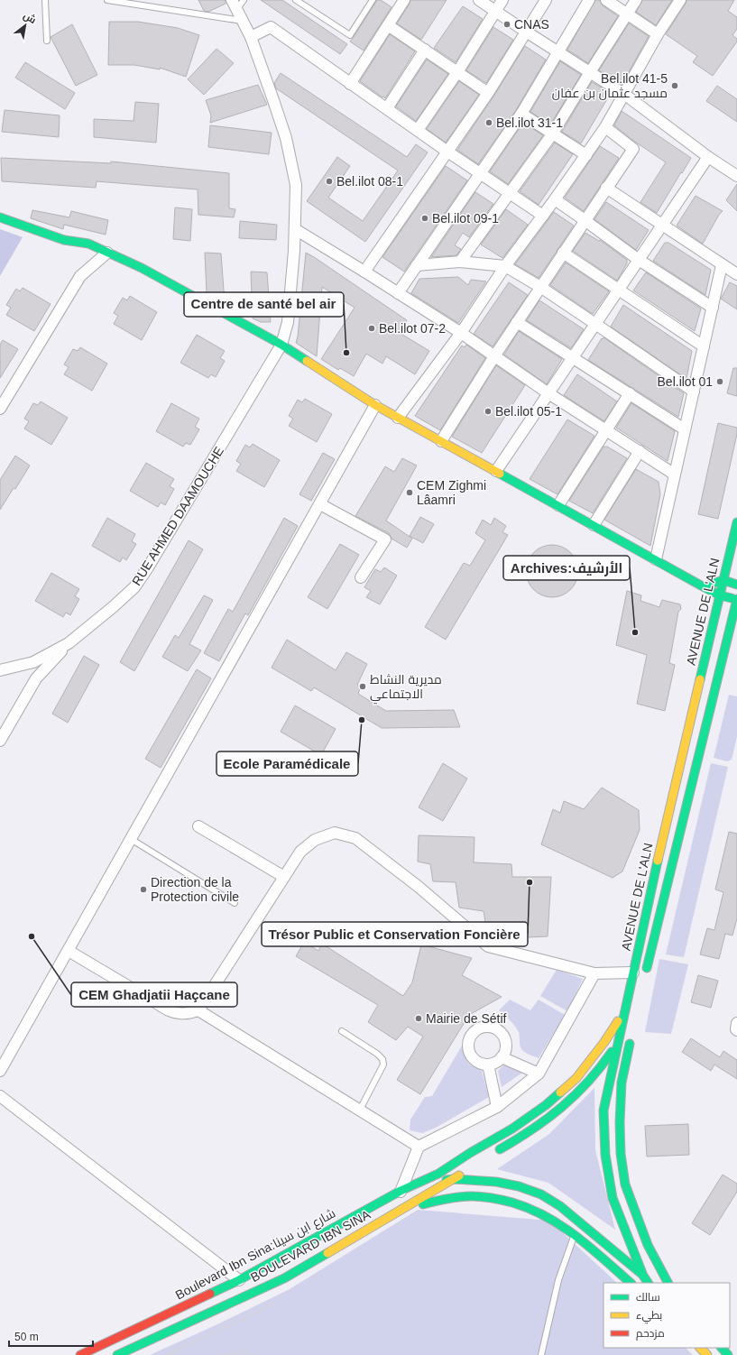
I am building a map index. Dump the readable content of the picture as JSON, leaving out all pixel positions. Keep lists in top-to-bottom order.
{
  "streets": {
    "main road": ["AVENUE DE L'ALN", "BOULEVARD IBN SINA", "Boulevard Ibn Sina:شارع ابن سينا"],
    "street": ["RUE AHMED DAAMOUCHE"]
  },
  "crossings": [
    ["AVENUE DE L'ALN", "BOULEVARD IBN SINA"],
    ["BOULEVARD IBN SINA", "Boulevard Ibn Sina:شارع ابن سينا"]
  ],
  "places": [
    "CNAS",
    "Bel.ilot 41-5 مسجد عثمان بن عفان",
    "Bel.ilot 31-1",
    "Bel.ilot 08-1",
    "Bel.ilot 09-1",
    "Bel.ilot 07-2",
    "Centre de santé bel air",
    "Bel.ilot 01",
    "Bel.ilot 05-1",
    "CEM Zighmi Lâamri",
    "Archives:الأرشيف",
    "مديرية النشاط الاجتماعي",
    "Ecole Paramédicale",
    "Trésor Public et Conservation Foncière",
    "Direction de la Protection civile",
    "CEM Ghadjatii Haçcane",
    "Mairie de Sétif"
  ],
  "legend": ["سالك", "بطيء", "مزدحم"],
  "scale_bar": "50 m",
  "north": "top right"
}
